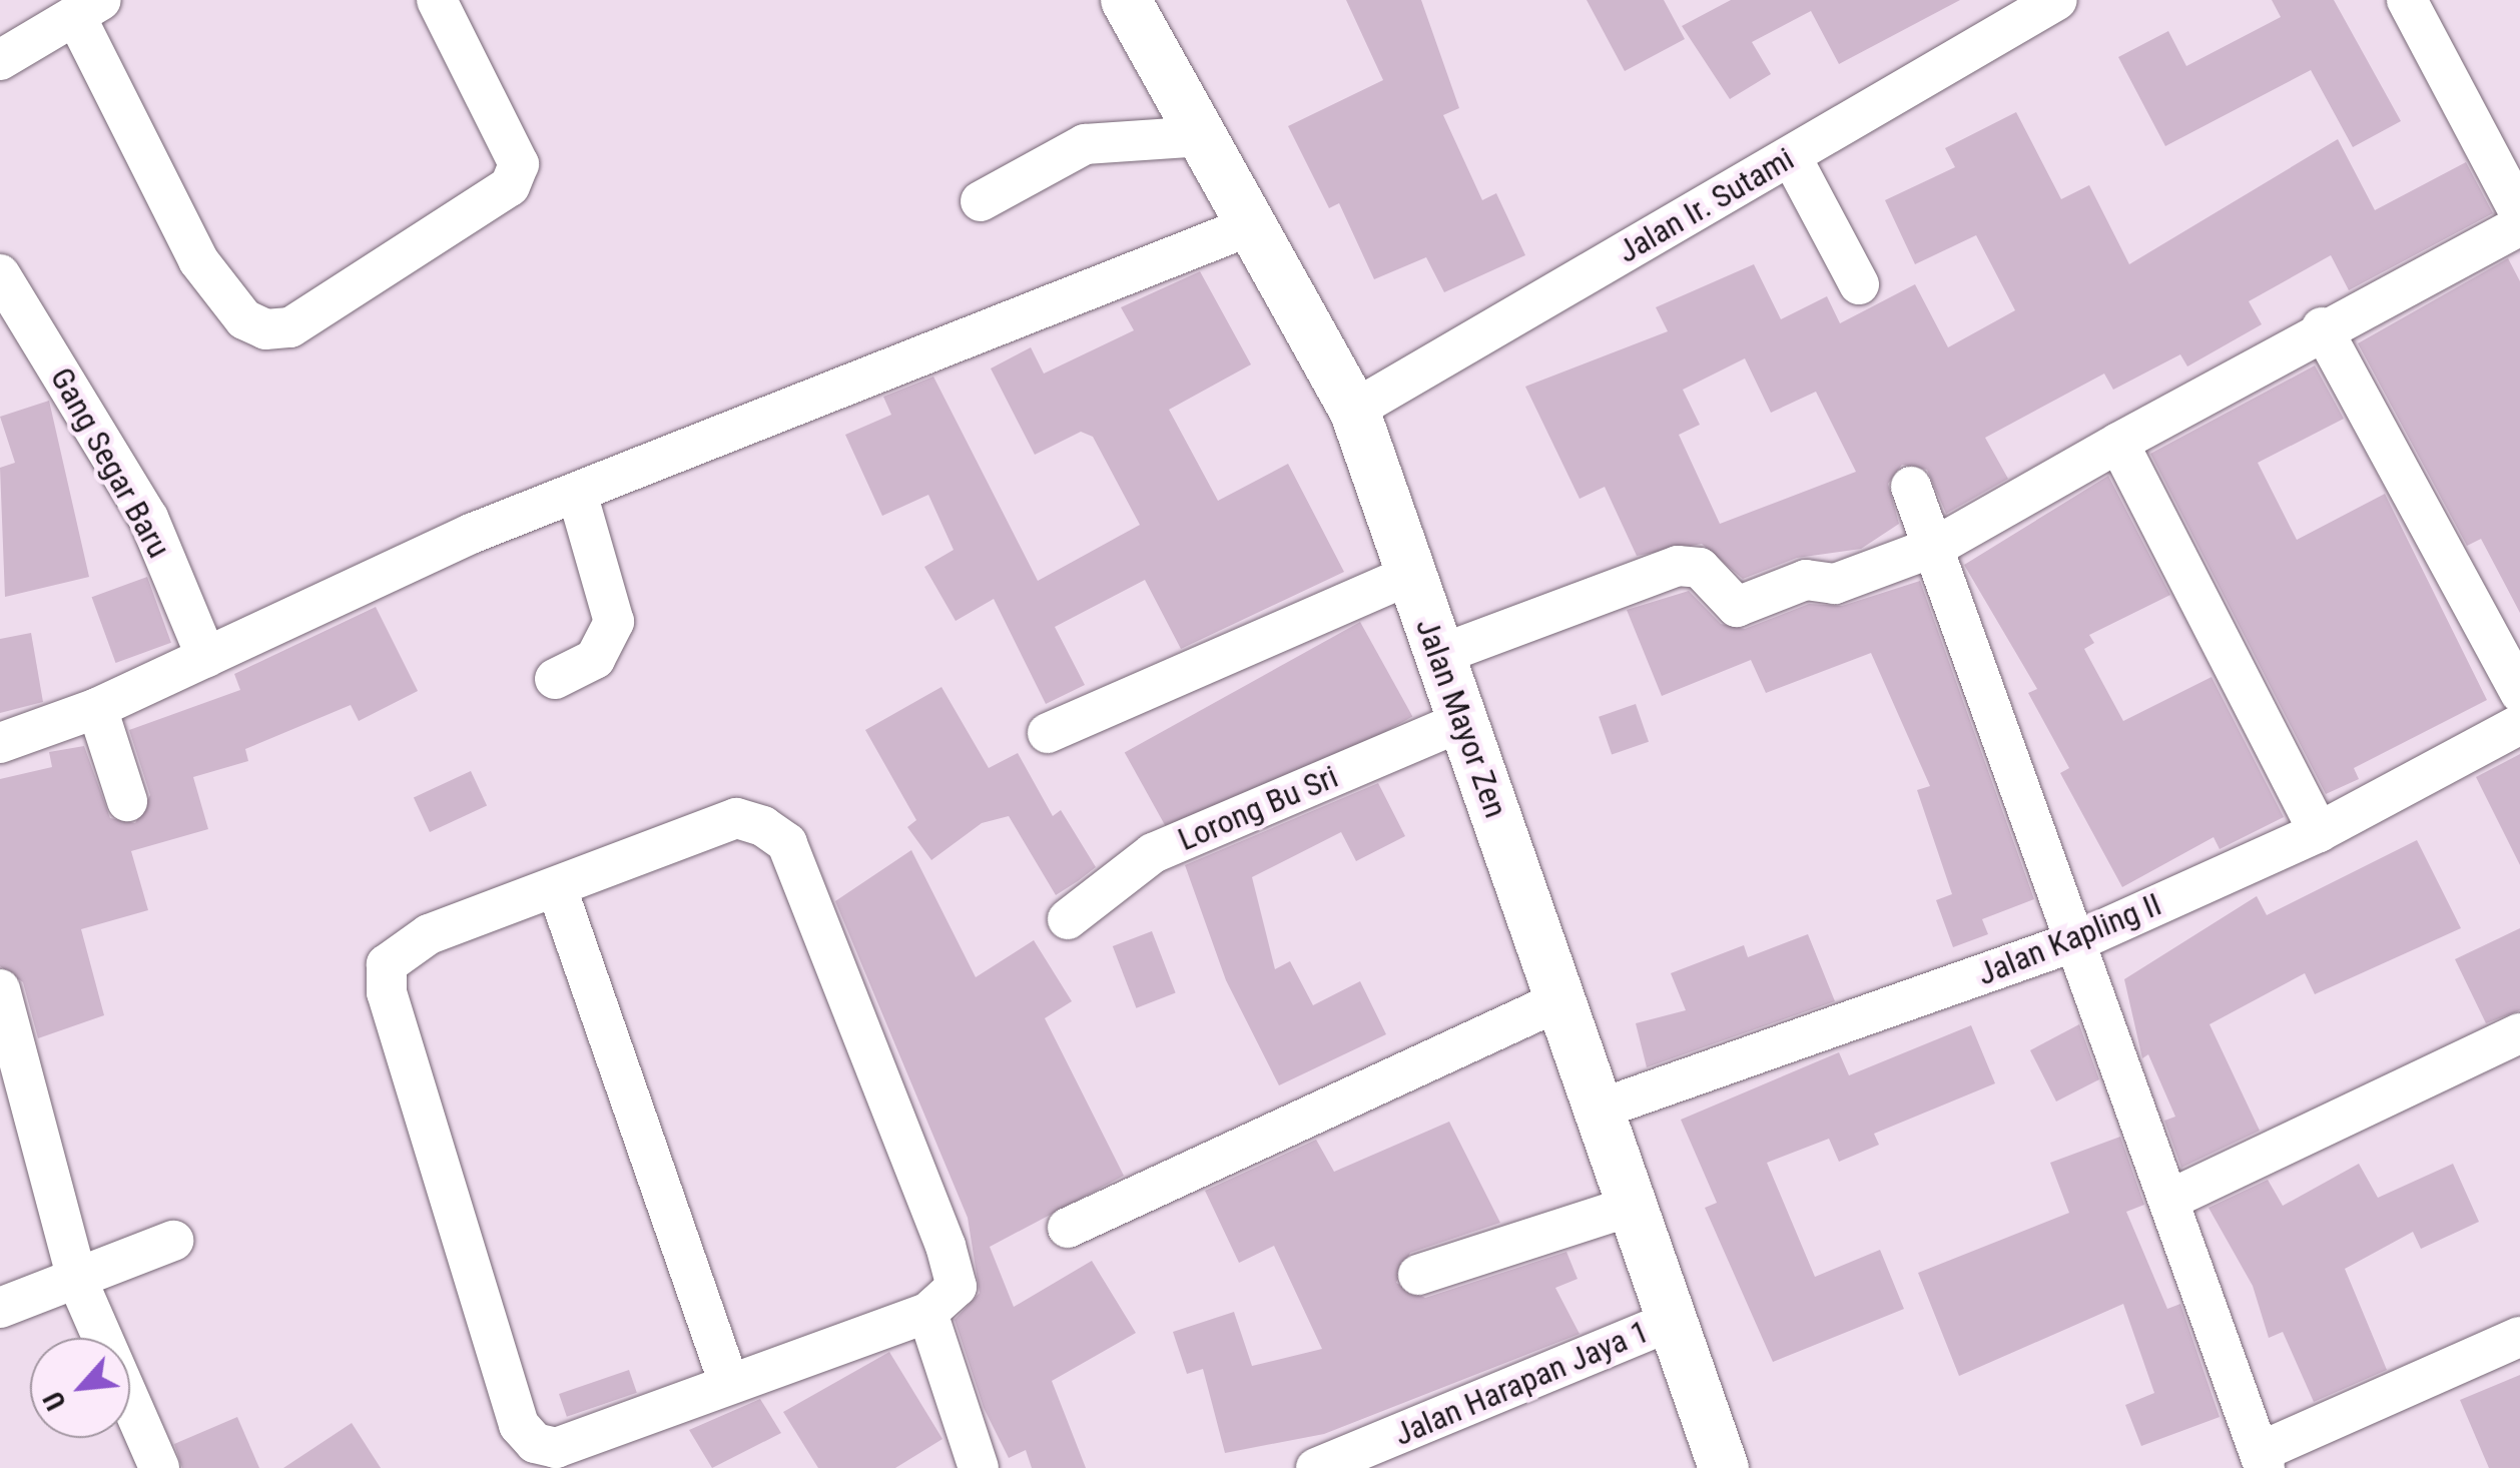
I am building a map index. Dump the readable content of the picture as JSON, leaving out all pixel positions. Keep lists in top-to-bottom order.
{
  "streets": {
    "street": [
      "Jalan Ir. Sutami",
      "Gang Segar Baru",
      "Jalan Mayor Zen",
      "Lorong Bu Sri",
      "Jalan Kapling II",
      "Jalan Harapan Jaya 1"
    ]
  },
  "crossings": [
    ["Jalan Ir. Sutami", "Jalan Mayor Zen"],
    ["Jalan Mayor Zen", "Lorong Bu Sri"],
    ["Jalan Mayor Zen", "Jalan Kapling II"],
    ["Jalan Mayor Zen", "Jalan Harapan Jaya 1"]
  ],
  "north": "bottom left"
}
